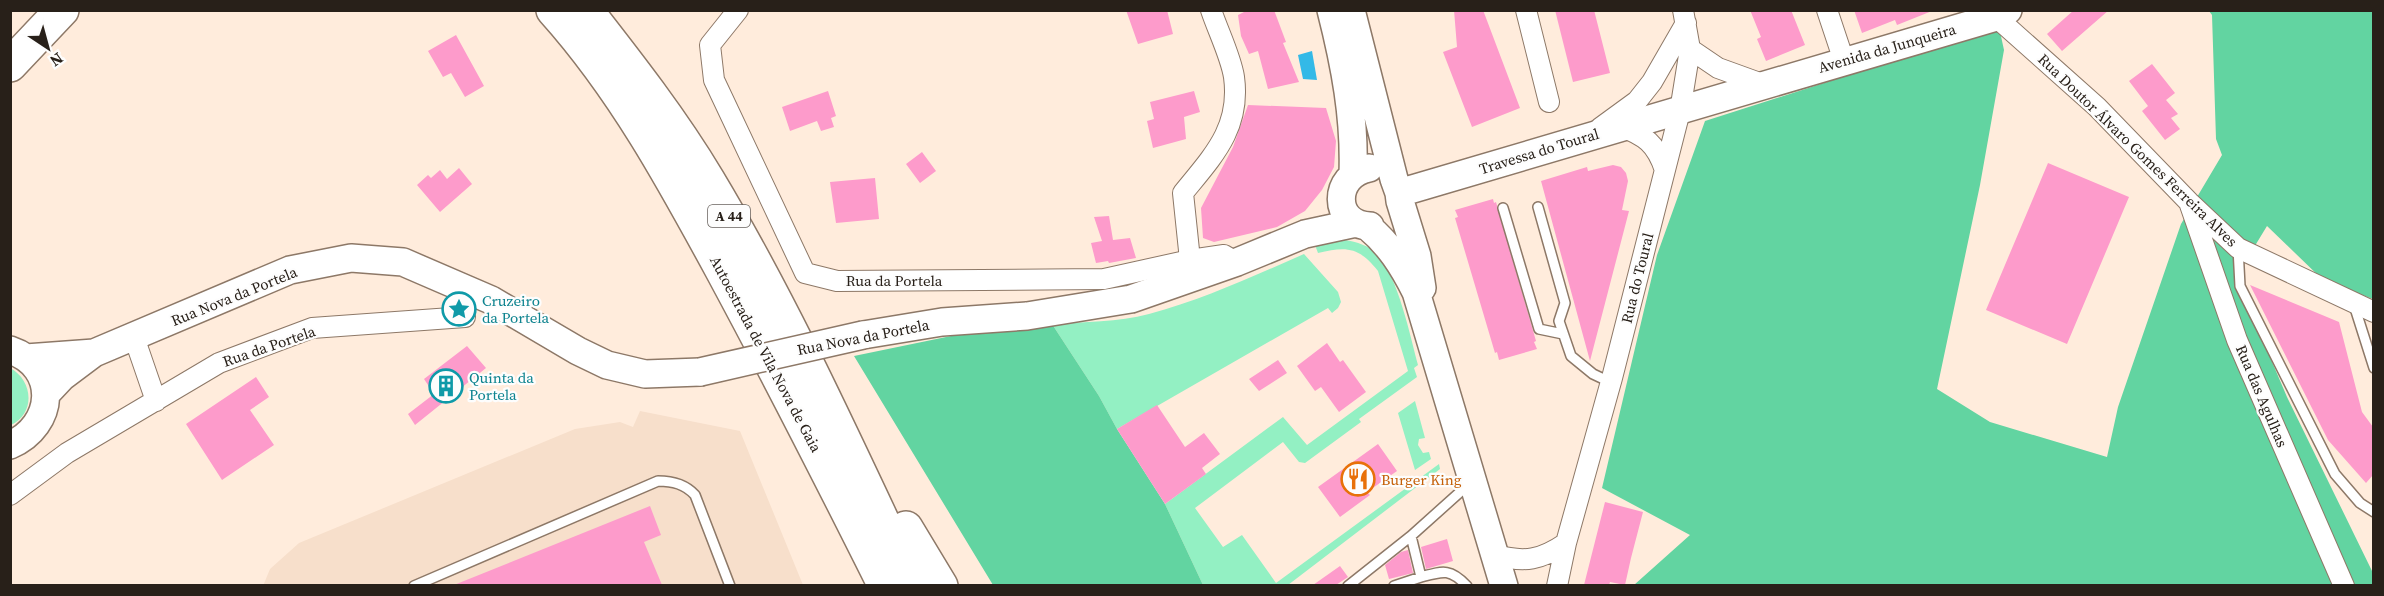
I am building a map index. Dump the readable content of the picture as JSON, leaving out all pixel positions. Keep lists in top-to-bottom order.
{
  "streets": {
    "highway": ["A 44", "Autoestrada de Vila Nova de Gaia"],
    "main road": ["Avenida da Junqueira", "Travessa do Toural", "Rua Nova da Portela"],
    "street": [
      "Rua Doutor Álvaro Gomes Ferreira Alves",
      "Rua do Toural",
      "Rua da Portela",
      "Rua das Agulhas"
    ]
  },
  "crossings": [
    ["Avenida da Junqueira", "Rua Doutor Álvaro Gomes Ferreira Alves"],
    ["Avenida da Junqueira", "Travessa do Toural"],
    ["Avenida da Junqueira", "Rua do Toural"],
    ["Rua Doutor Álvaro Gomes Ferreira Alves", "Rua das Agulhas"],
    ["Travessa do Toural", "Rua do Toural"],
    ["Travessa do Toural", "Rua Nova da Portela"],
    ["Rua da Portela", "Rua Nova da Portela"]
  ],
  "places": {
    "place": ["Cruzeiro da Portela"],
    "building": ["Quinta da Portela"],
    "restaurant": ["Burger King"]
  },
  "north": "bottom right"
}
